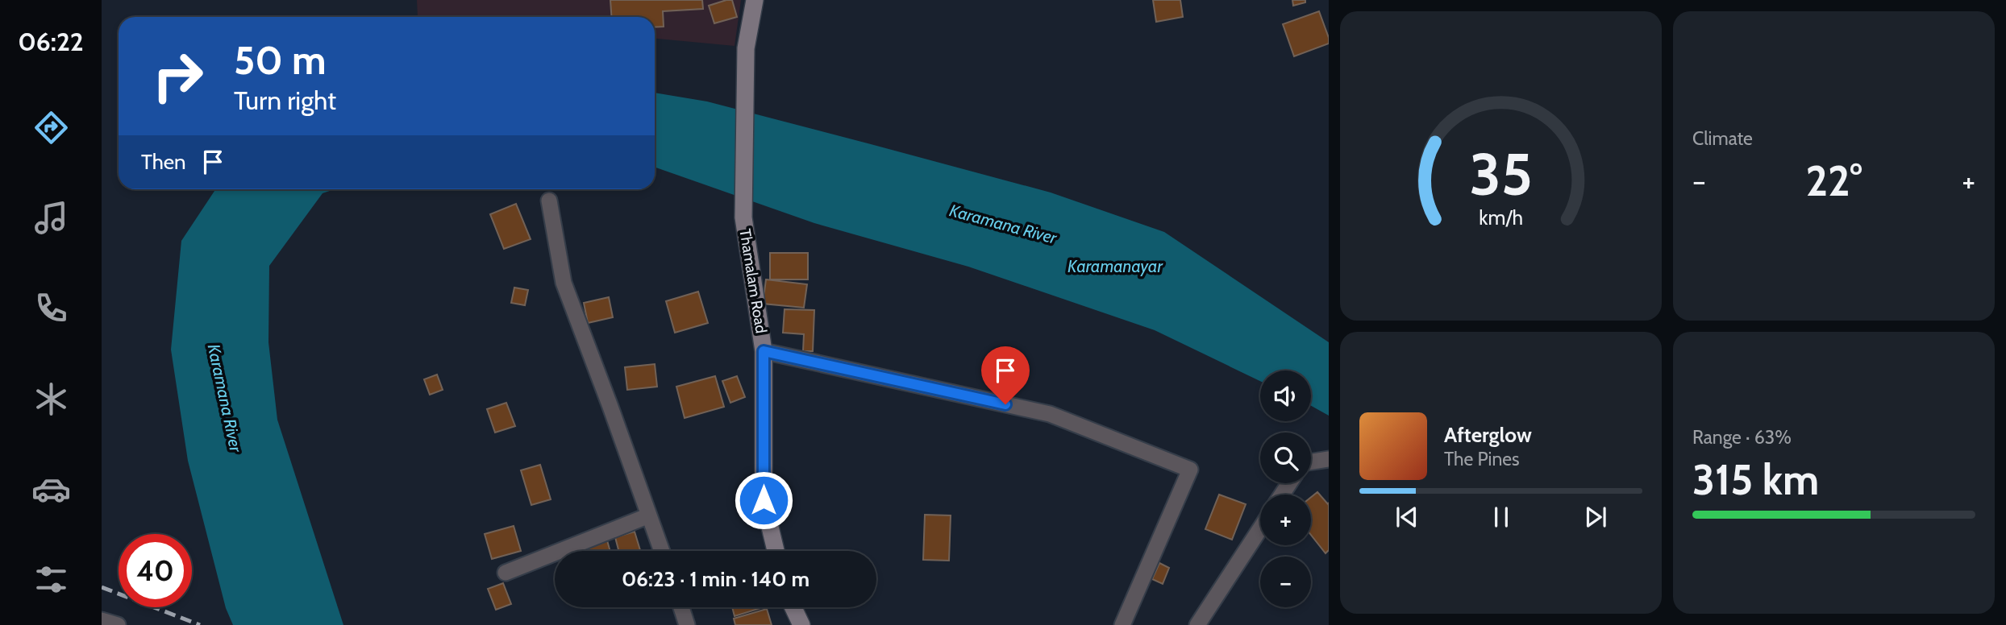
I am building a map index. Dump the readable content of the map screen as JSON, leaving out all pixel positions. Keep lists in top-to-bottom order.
{
  "streets": {
    "street": ["Thamalam Road"]
  },
  "water": ["Karamana River", "Karamanayar"],
  "page": {
    "tabs": "06:22",
    "tile": [
      "Climate",
      ["Range · 63%", "315 km"]
    ],
    "turn": ["50 m", "Turn right"],
    "then": "Then",
    "heat": ["−", "22°", "+"],
    "map_buttons": ["+", "−"],
    "song": ["Afterglow", "The Pines"],
    "limit": "40",
    "trip": "06:23 · 1 min · 140 m",
    "gauge": ["35", "km/h"]
  }
}
